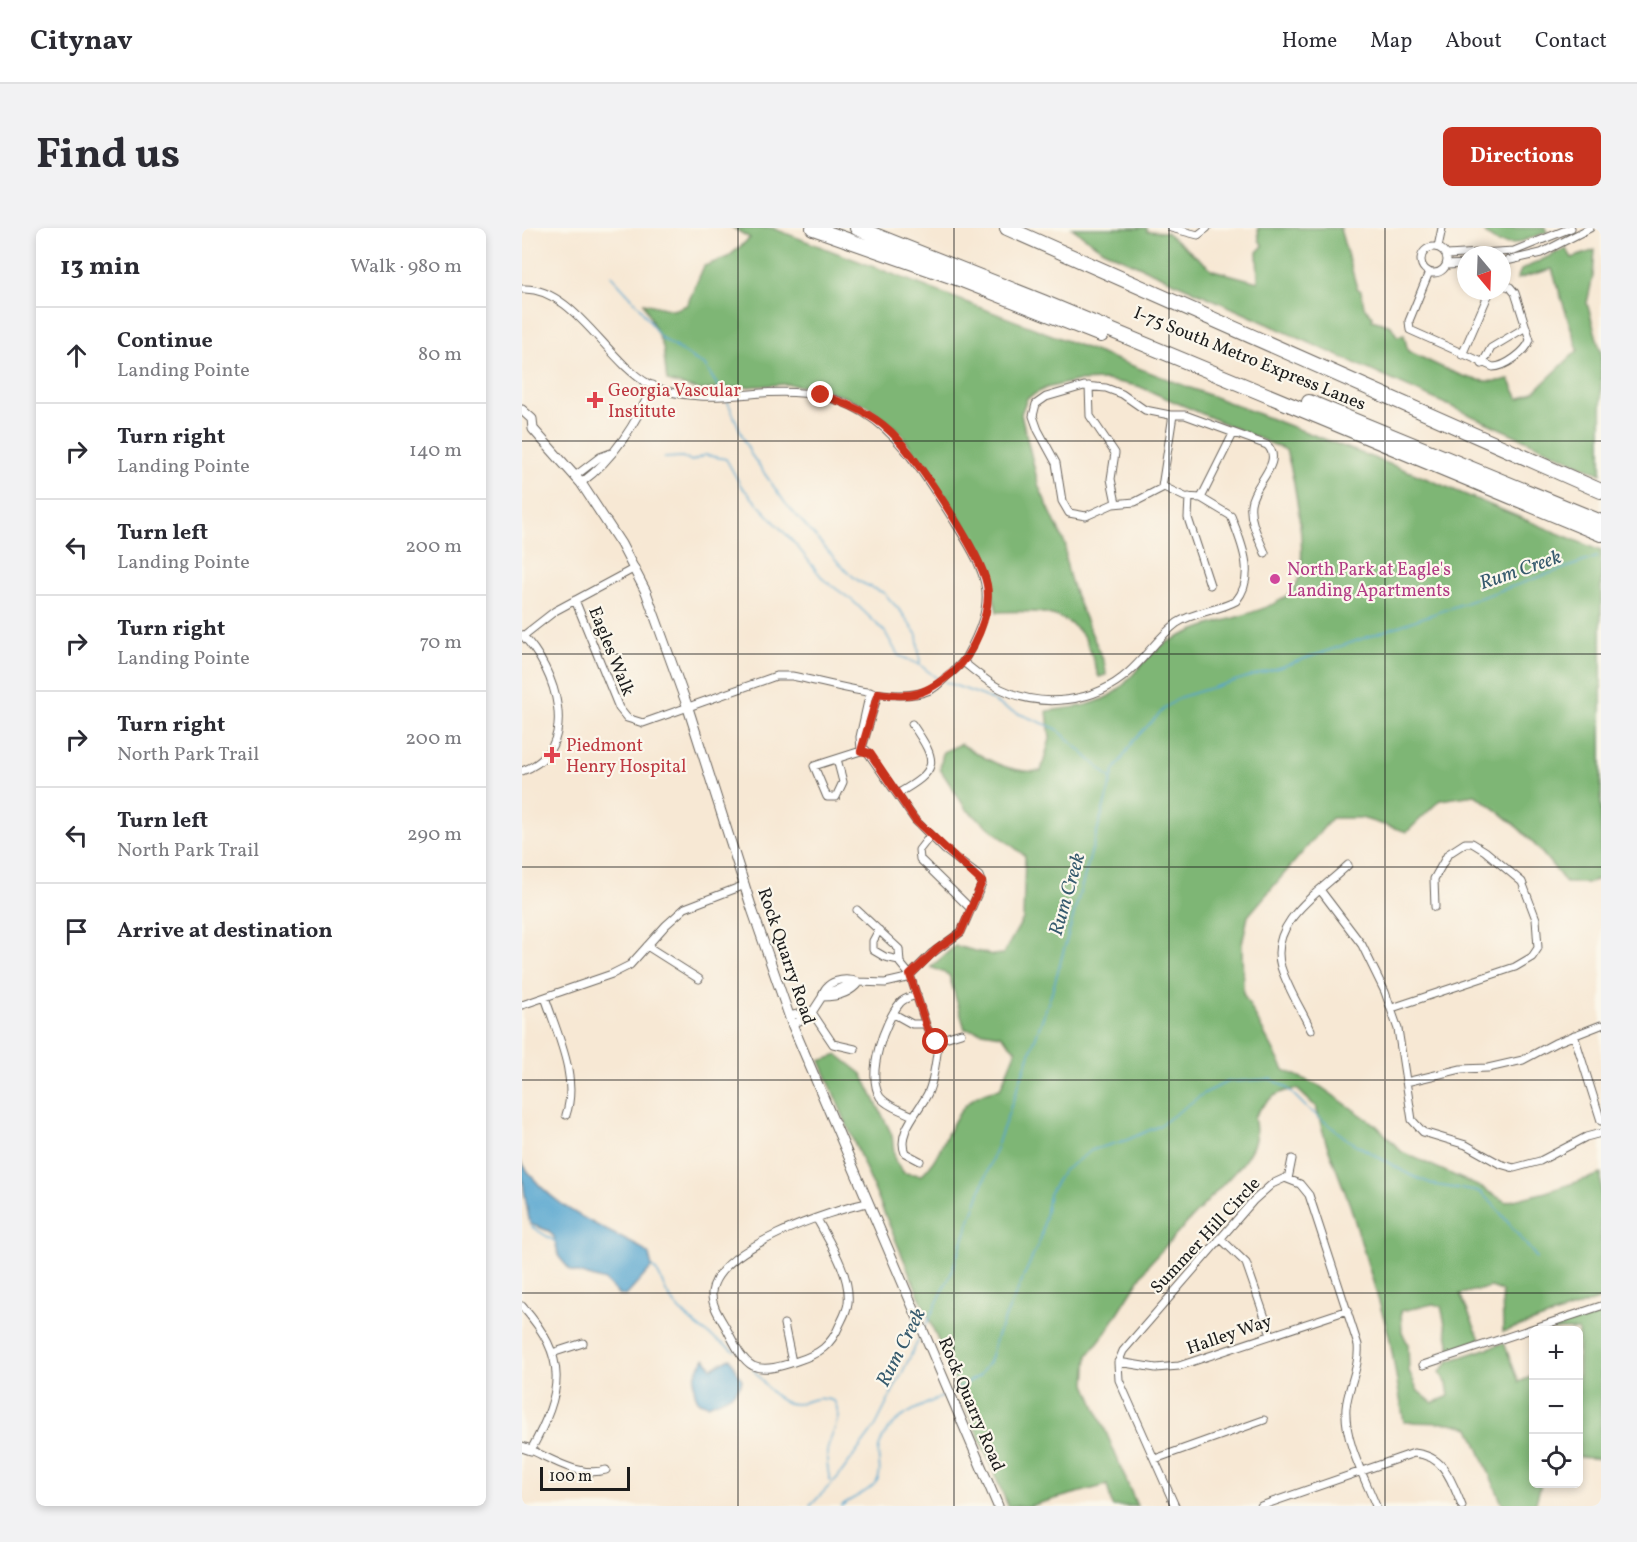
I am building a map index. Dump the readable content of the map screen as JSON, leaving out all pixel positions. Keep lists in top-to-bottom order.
{
  "streets": {
    "highway": ["I-75 South Metro Express Lanes"],
    "street": [
      "Eagles Walk",
      "Rock Quarry Road",
      "Summer Hill Circle",
      "Halley Way"
    ]
  },
  "crossings": [
    ["Eagles Walk", "Rock Quarry Road"],
    ["Summer Hill Circle", "Halley Way"]
  ],
  "water": ["Rum Creek"],
  "places": {
    "health": ["Georgia Vascular Institute", "Piedmont Henry Hospital"],
    "other": ["North Park at Eagle's Landing Apartments"]
  },
  "scale_bar": "100 m",
  "north": "bottom",
  "page": {
    "header": "Citynav",
    "nav": [
      "Home",
      "Map",
      "About",
      "Contact"
    ],
    "title": "Find us",
    "buttons": "Directions",
    "heading": ["13 min", "Walk · 980 m"],
    "list": [
      ["Continue", "Landing Pointe", "80 m"],
      ["Turn right", "Landing Pointe", "140 m"],
      ["Turn left", "Landing Pointe", "200 m"],
      ["Turn right", "Landing Pointe", "70 m"],
      ["Turn right", "North Park Trail", "200 m"],
      ["Turn left", "North Park Trail", "290 m"],
      "Arrive at destination"
    ],
    "map_buttons": ["+", "−"],
    "scale": "100 m"
  }
}
